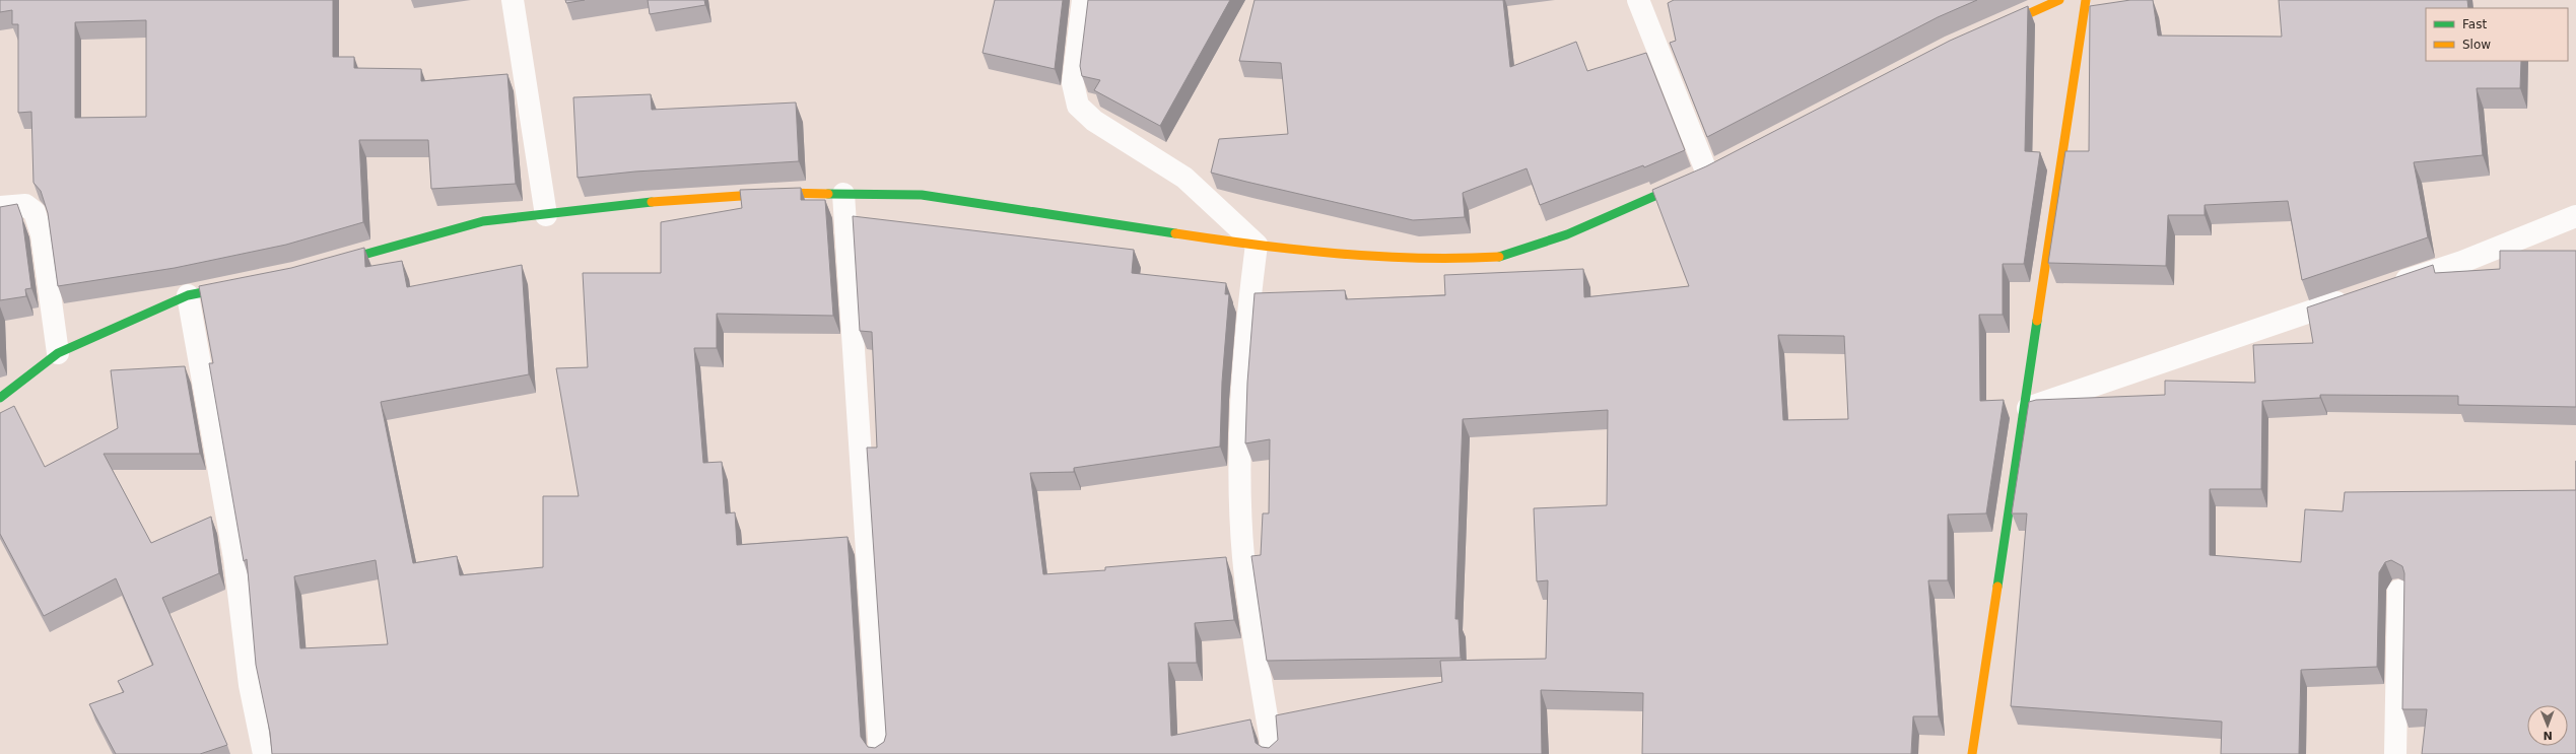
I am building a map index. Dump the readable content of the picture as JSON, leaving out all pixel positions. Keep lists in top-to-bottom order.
{
  "legend": ["Fast", "Slow"],
  "north": "bottom"
}
